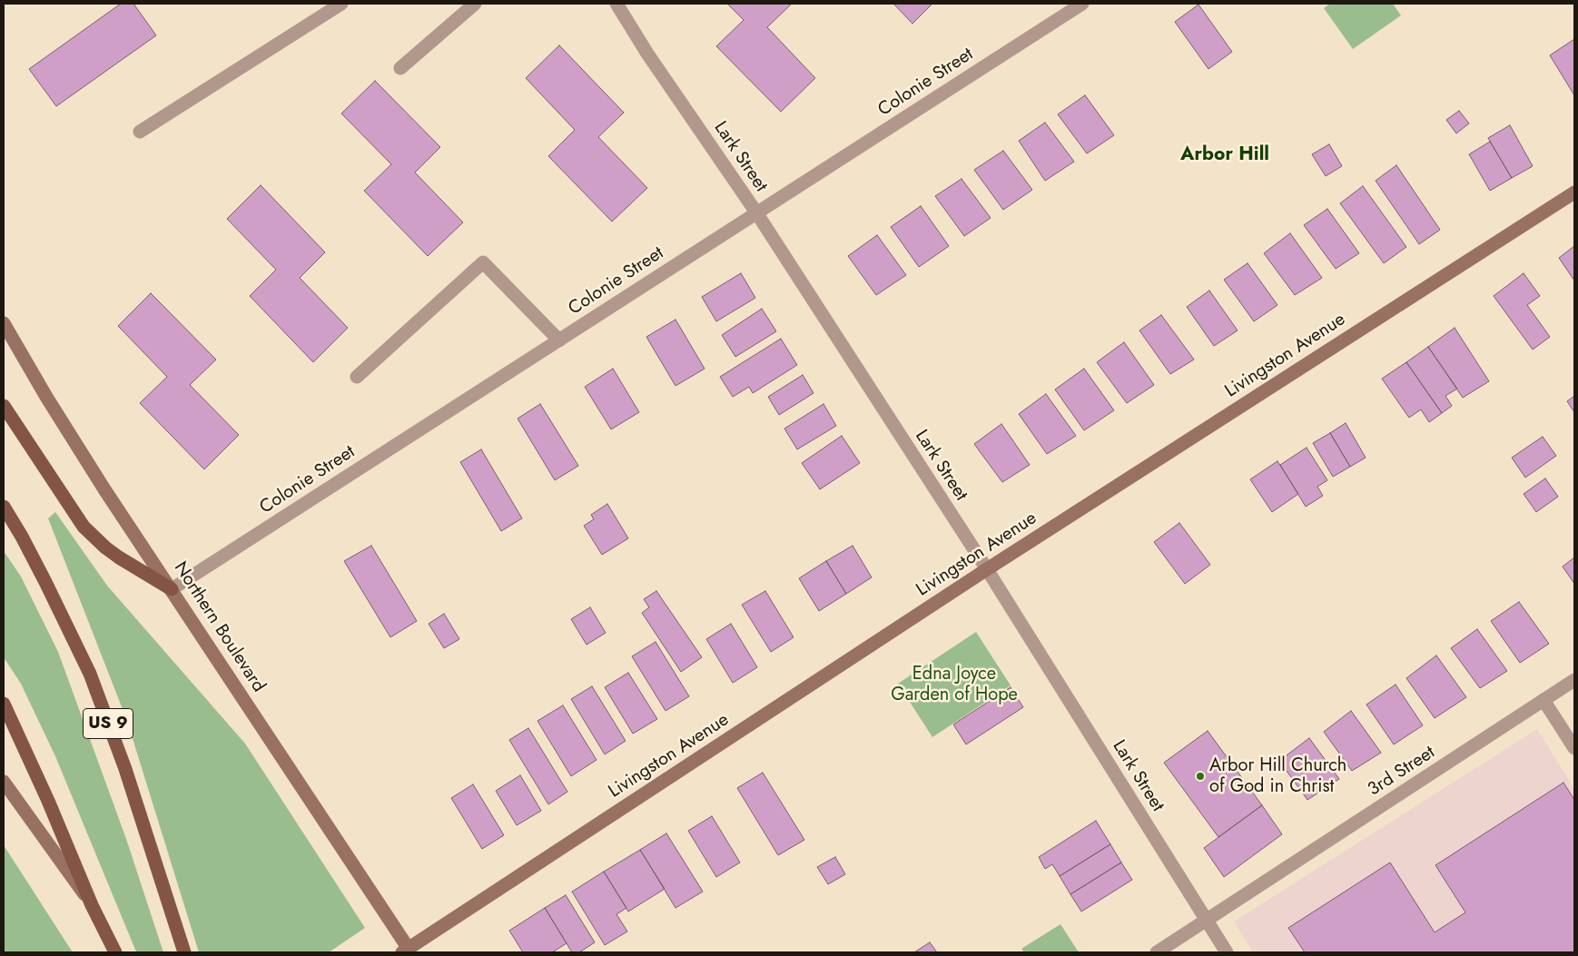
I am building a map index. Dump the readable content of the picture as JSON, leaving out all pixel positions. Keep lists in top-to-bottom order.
{
  "streets": {
    "main road": ["US 9"],
    "street": [
      "Colonie Street",
      "Lark Street",
      "Livingston Avenue",
      "Northern Boulevard",
      "3rd Street"
    ]
  },
  "crossings": [
    ["Colonie Street", "Lark Street"],
    ["Colonie Street", "Northern Boulevard"],
    ["Lark Street", "Livingston Avenue"],
    ["Lark Street", "3rd Street"],
    ["Livingston Avenue", "Northern Boulevard"]
  ],
  "districts": ["Arbor Hill"],
  "parks": ["Edna Joyce Garden of Hope"],
  "places": ["Arbor Hill Church of God in Christ"]
}
